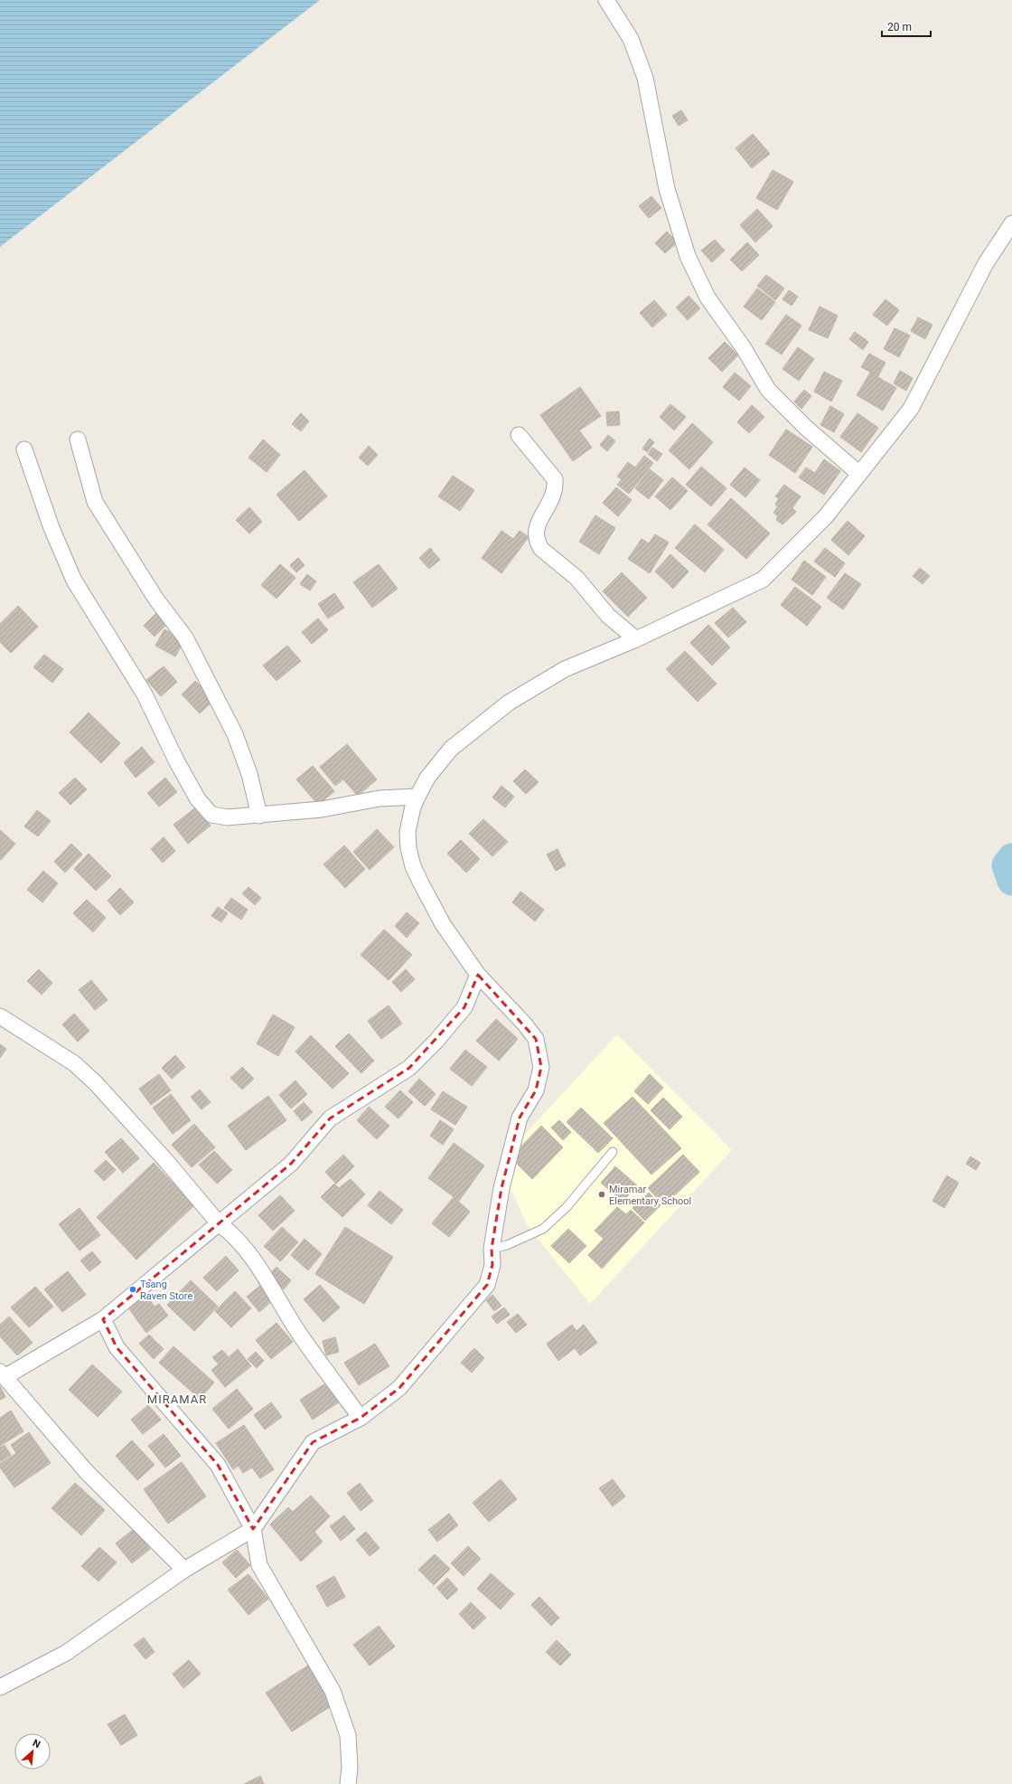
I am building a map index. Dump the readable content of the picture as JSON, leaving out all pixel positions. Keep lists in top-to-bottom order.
{
  "districts": ["MIRAMAR"],
  "places": ["Miramar Elementary School", "Tsang Raven Store"],
  "scale_bar": "20 m",
  "north": "top right"
}
